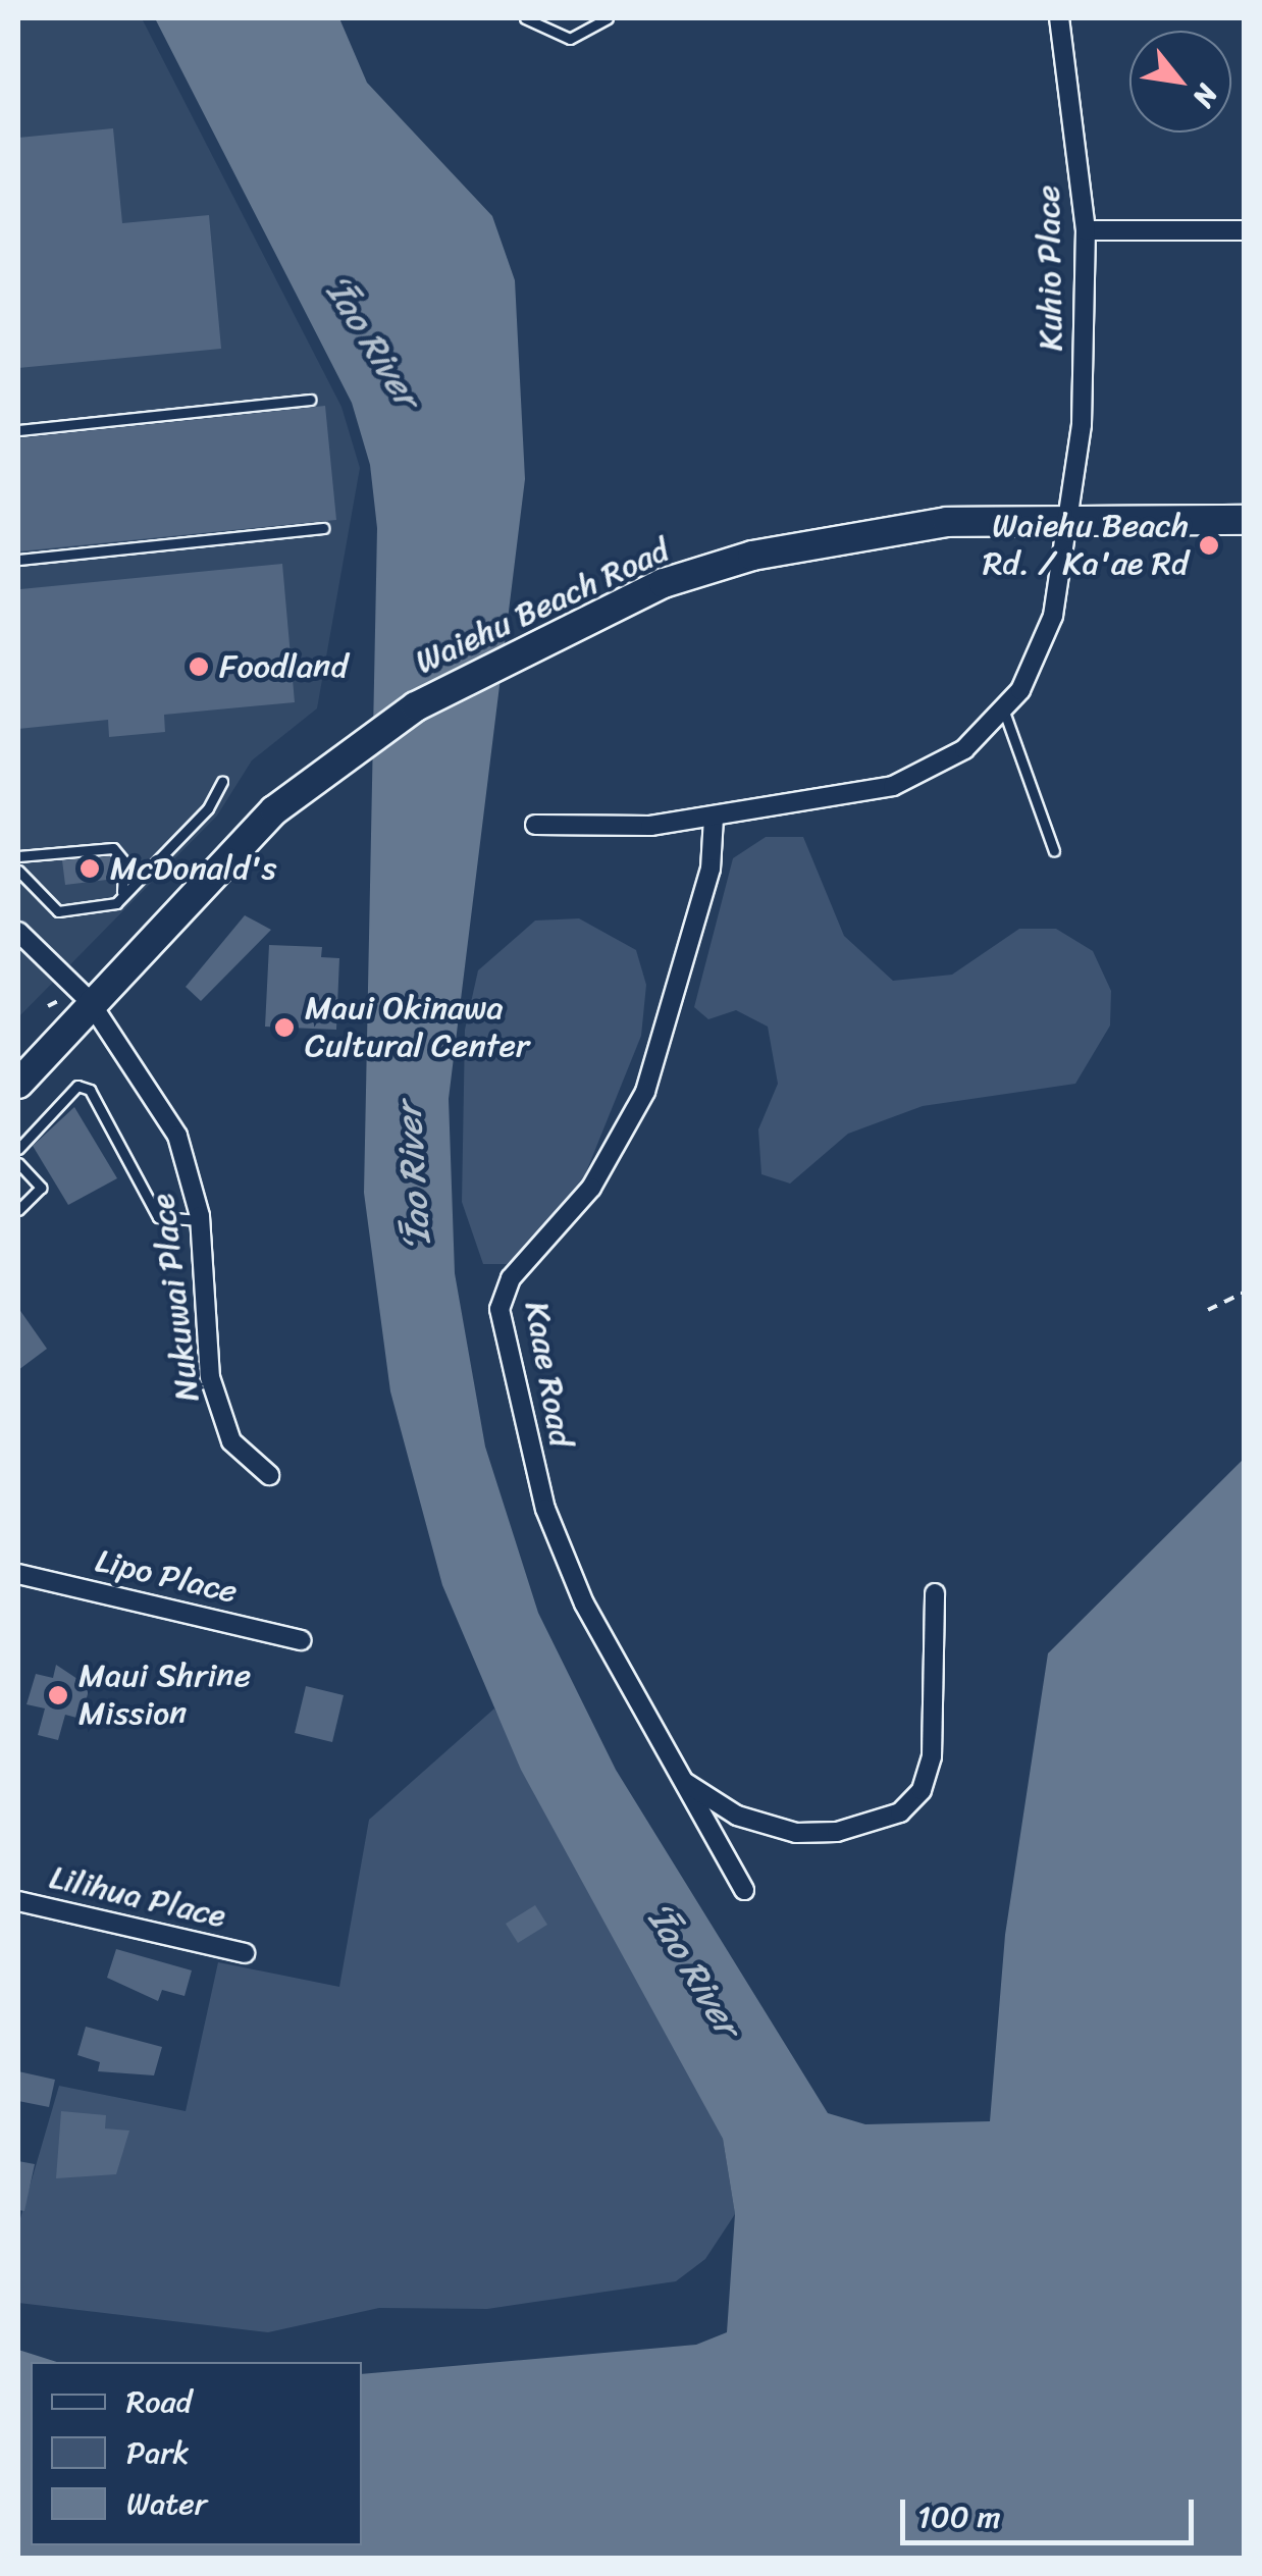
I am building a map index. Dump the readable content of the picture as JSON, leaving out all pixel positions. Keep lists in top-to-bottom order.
{
  "streets": {
    "street": [
      "Kuhio Place",
      "Waiehu Beach Road",
      "Nukuwai Place",
      "Kaae Road",
      "Lipo Place",
      "Lilihua Place"
    ]
  },
  "crossings": [
    ["Kuhio Place", "Waiehu Beach Road"],
    ["Waiehu Beach Road", "Nukuwai Place"]
  ],
  "water": ["ʻĪao River"],
  "places": [
    "Waiehu Beach Rd. / Ka'ae Rd",
    "Foodland",
    "McDonald's",
    "Maui Okinawa Cultural Center",
    "Maui Shrine Mission"
  ],
  "legend": ["Road", "Park", "Water"],
  "scale_bar": "100 m",
  "north": "bottom right"
}
